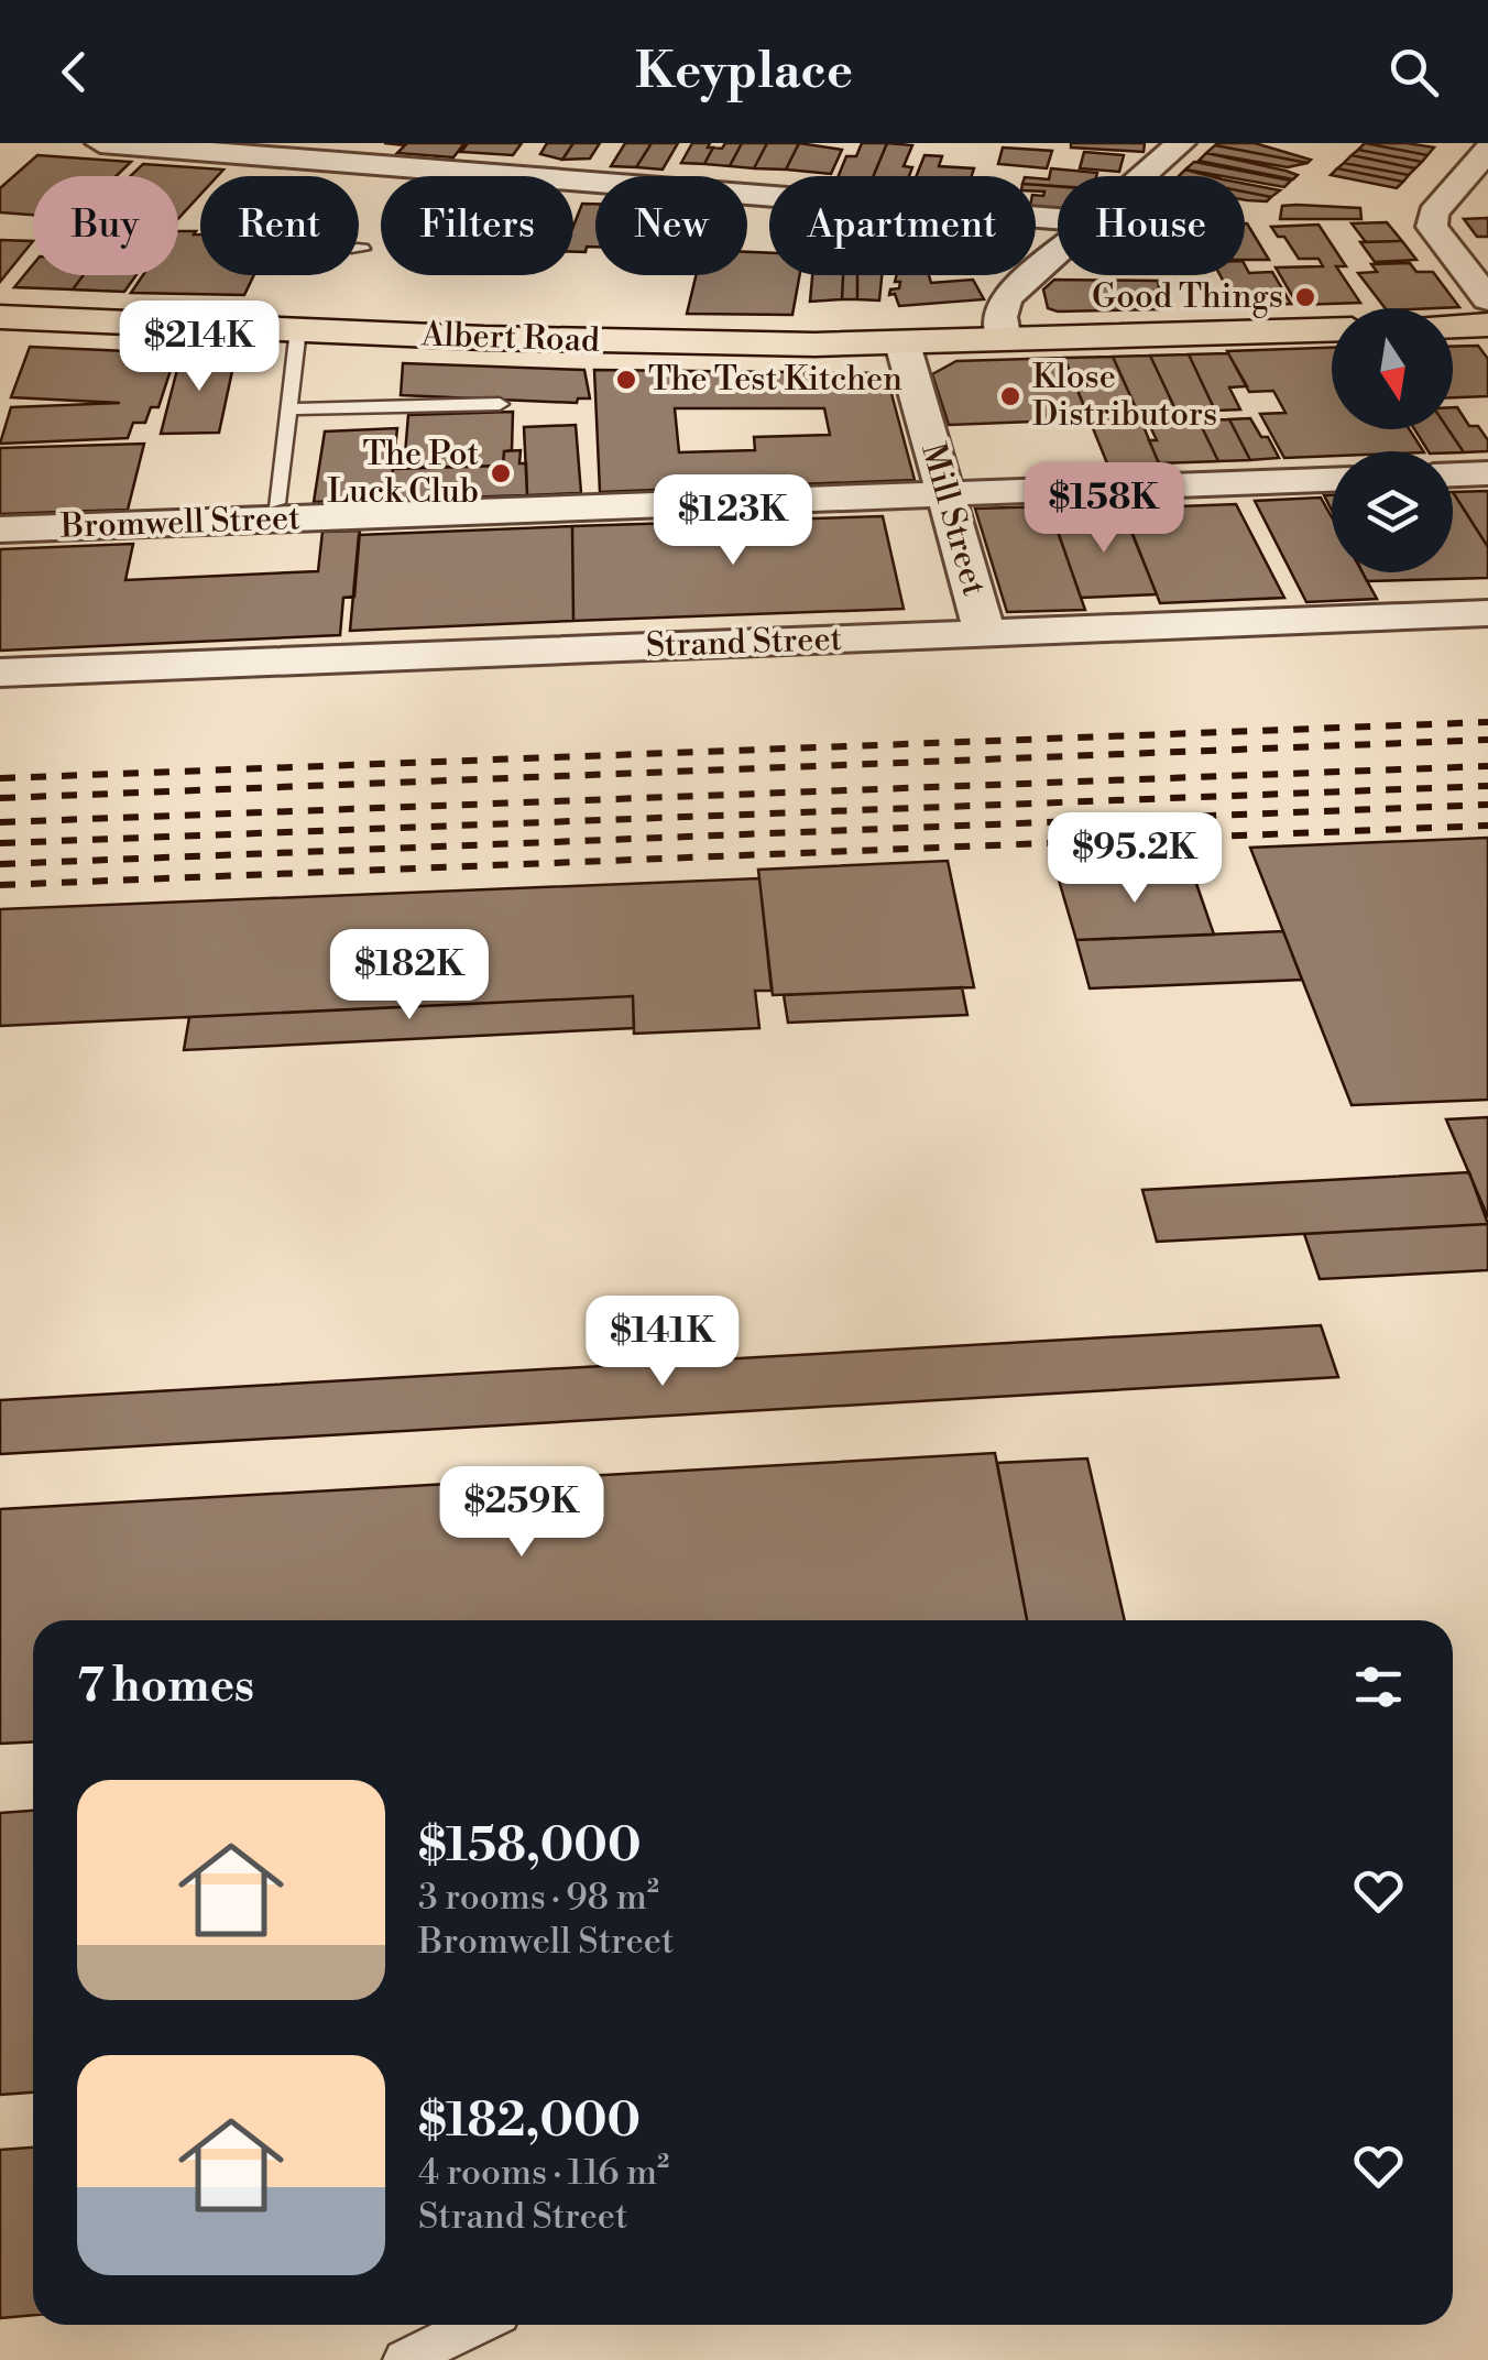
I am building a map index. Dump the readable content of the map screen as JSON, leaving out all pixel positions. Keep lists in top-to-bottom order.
{
  "streets": {
    "main road": ["Albert Road"],
    "street": ["Mill Street", "Bromwell Street", "Strand Street"]
  },
  "crossings": [
    ["Albert Road", "Mill Street"],
    ["Mill Street", "Bromwell Street"],
    ["Mill Street", "Strand Street"]
  ],
  "places": [
    "Good Things",
    "The Test Kitchen",
    "Klose Distributors",
    "The Pot Luck Club"
  ],
  "north": "bottom",
  "page": {
    "header": "Keyplace",
    "chip": [
      "Buy",
      "Rent",
      "Filters",
      "New",
      "Apartment",
      "House"
    ],
    "price": [
      "$214K",
      "$158K",
      "$123K",
      "$95.2K",
      "$182K",
      "$141K",
      "$259K"
    ],
    "heading": "7 homes",
    "list": [
      {
        "name": "$158,000",
        "note": "3 rooms · 98 m² · Bromwell Street"
      },
      {
        "name": "$182,000",
        "note": "4 rooms · 116 m² · Strand Street"
      }
    ]
  }
}
